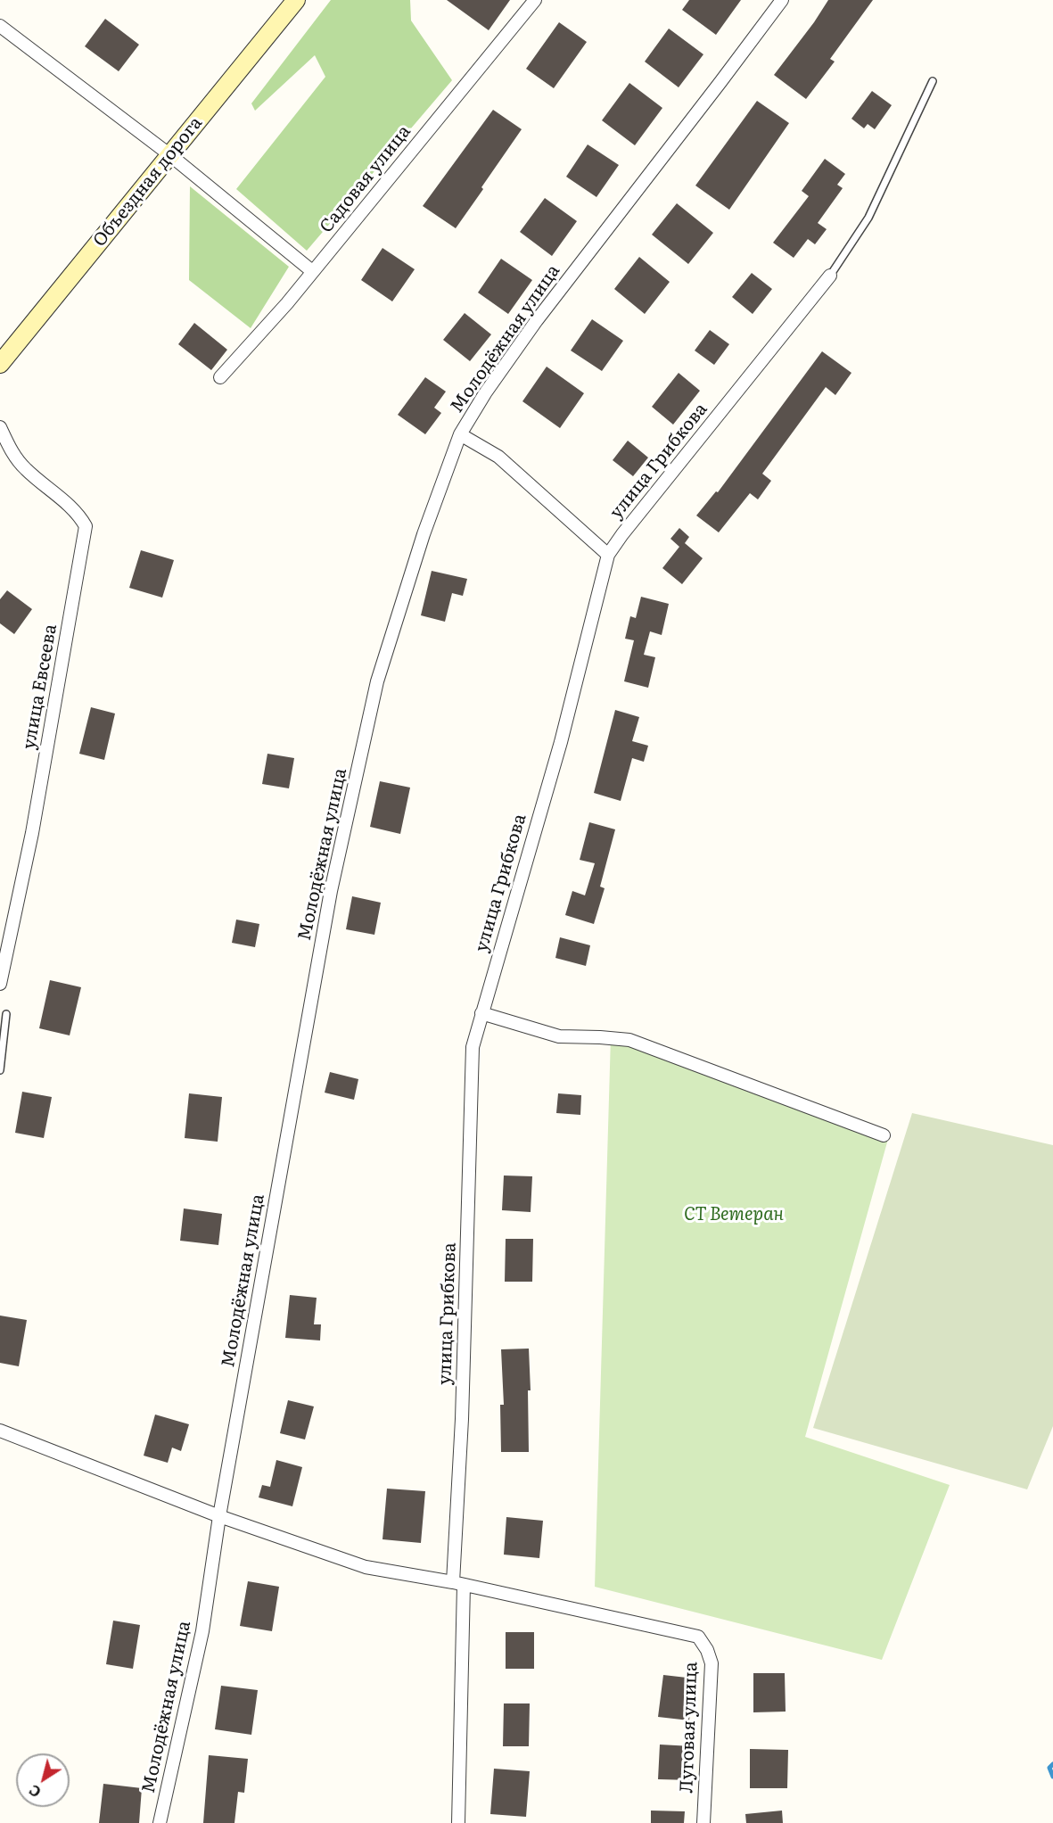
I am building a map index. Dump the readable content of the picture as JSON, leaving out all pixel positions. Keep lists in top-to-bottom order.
{
  "streets": {
    "main road": ["Объездная дорога"],
    "street": [
      "Садовая улица",
      "Молодёжная улица",
      "улица Грибкова",
      "улица Евсеева",
      "Луговая улица"
    ]
  },
  "crossings": [
    ["улица Грибкова", "Луговая улица"]
  ],
  "parks": ["СТ Ветеран"],
  "north": "bottom left"
}
